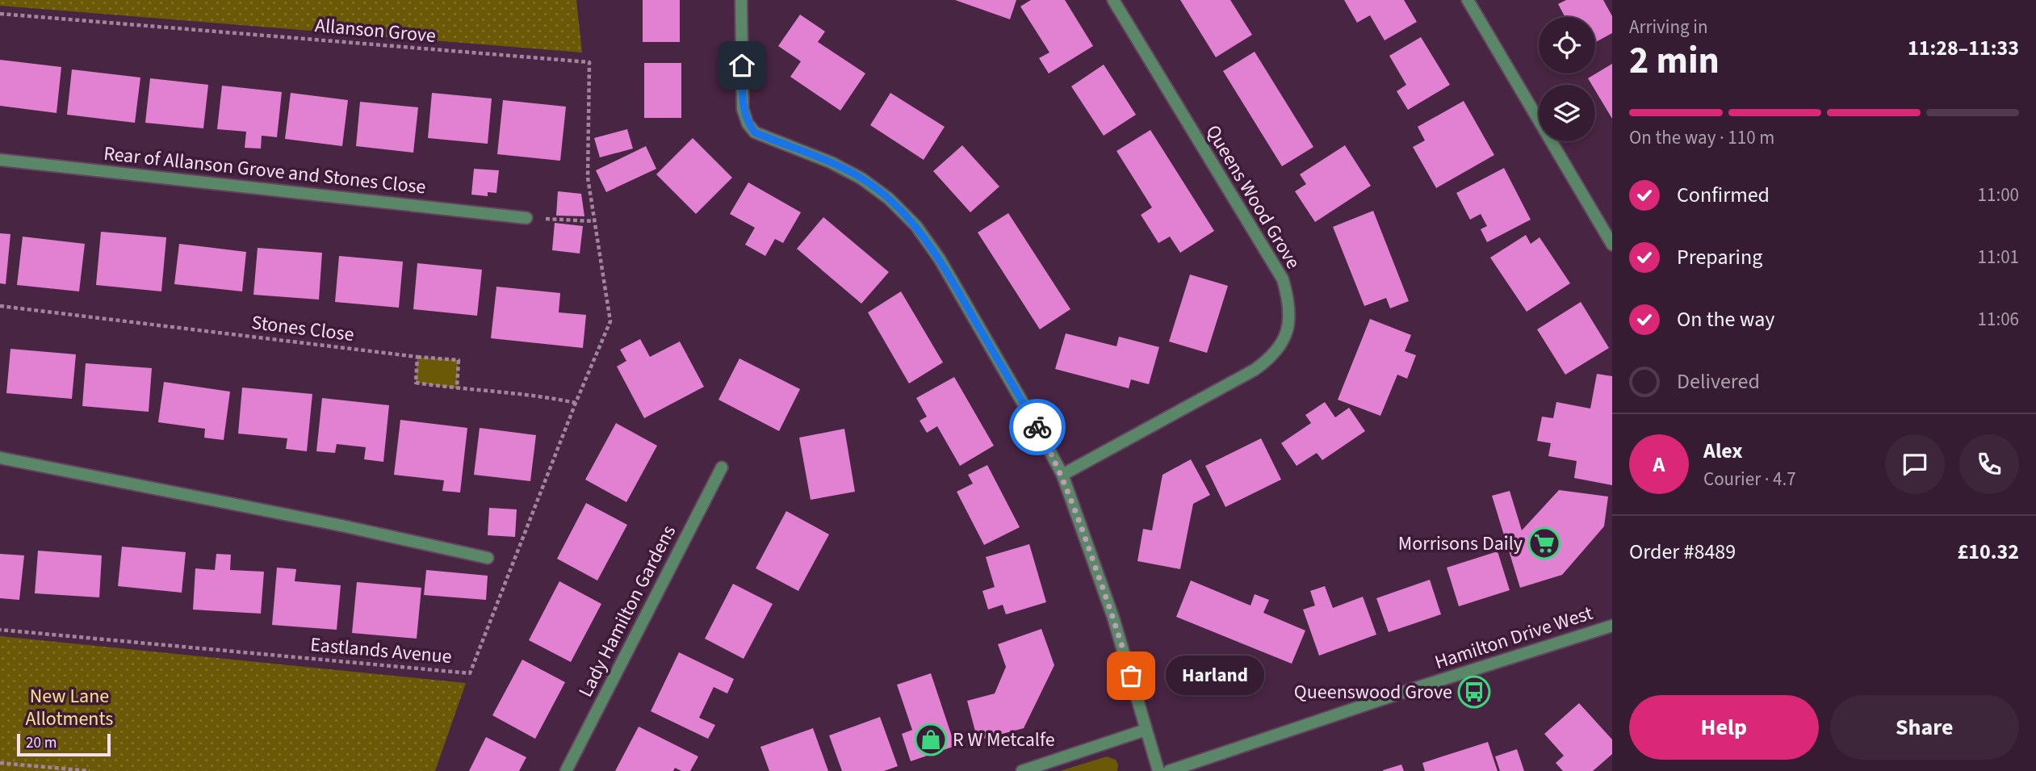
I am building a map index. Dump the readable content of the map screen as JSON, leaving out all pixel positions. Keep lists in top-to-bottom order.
{
  "streets": {
    "street": [
      "Rear of Allanson Grove and Stones Close",
      "Queens Wood Grove",
      "Lady Hamilton Gardens",
      "Hamilton Drive West"
    ],
    "path": ["Allanson Grove", "Stones Close", "Eastlands Avenue"]
  },
  "parks": ["New Lane Allotments"],
  "places": {
    "supermarket": ["Morrisons Daily"],
    "other": ["Harland"],
    "bus stop": ["Queenswood Grove"],
    "shop": ["R W Metcalfe"]
  },
  "scale_bar": "20 m",
  "page": {
    "heading": ["2 min", "Arriving in", "11:28–11:33"],
    "panel": [
      "Alex",
      "Courier · 4.7",
      "Order #8489",
      "£10.32"
    ],
    "bar": "On the way · 110 m",
    "list": [
      ["Confirmed", "11:00"],
      ["Preparing", "11:01"],
      ["On the way", "11:06"],
      "Delivered"
    ],
    "round": "A",
    "bubble": "Harland",
    "buttons": ["Help", "Share"],
    "scale": "20 m"
  }
}
